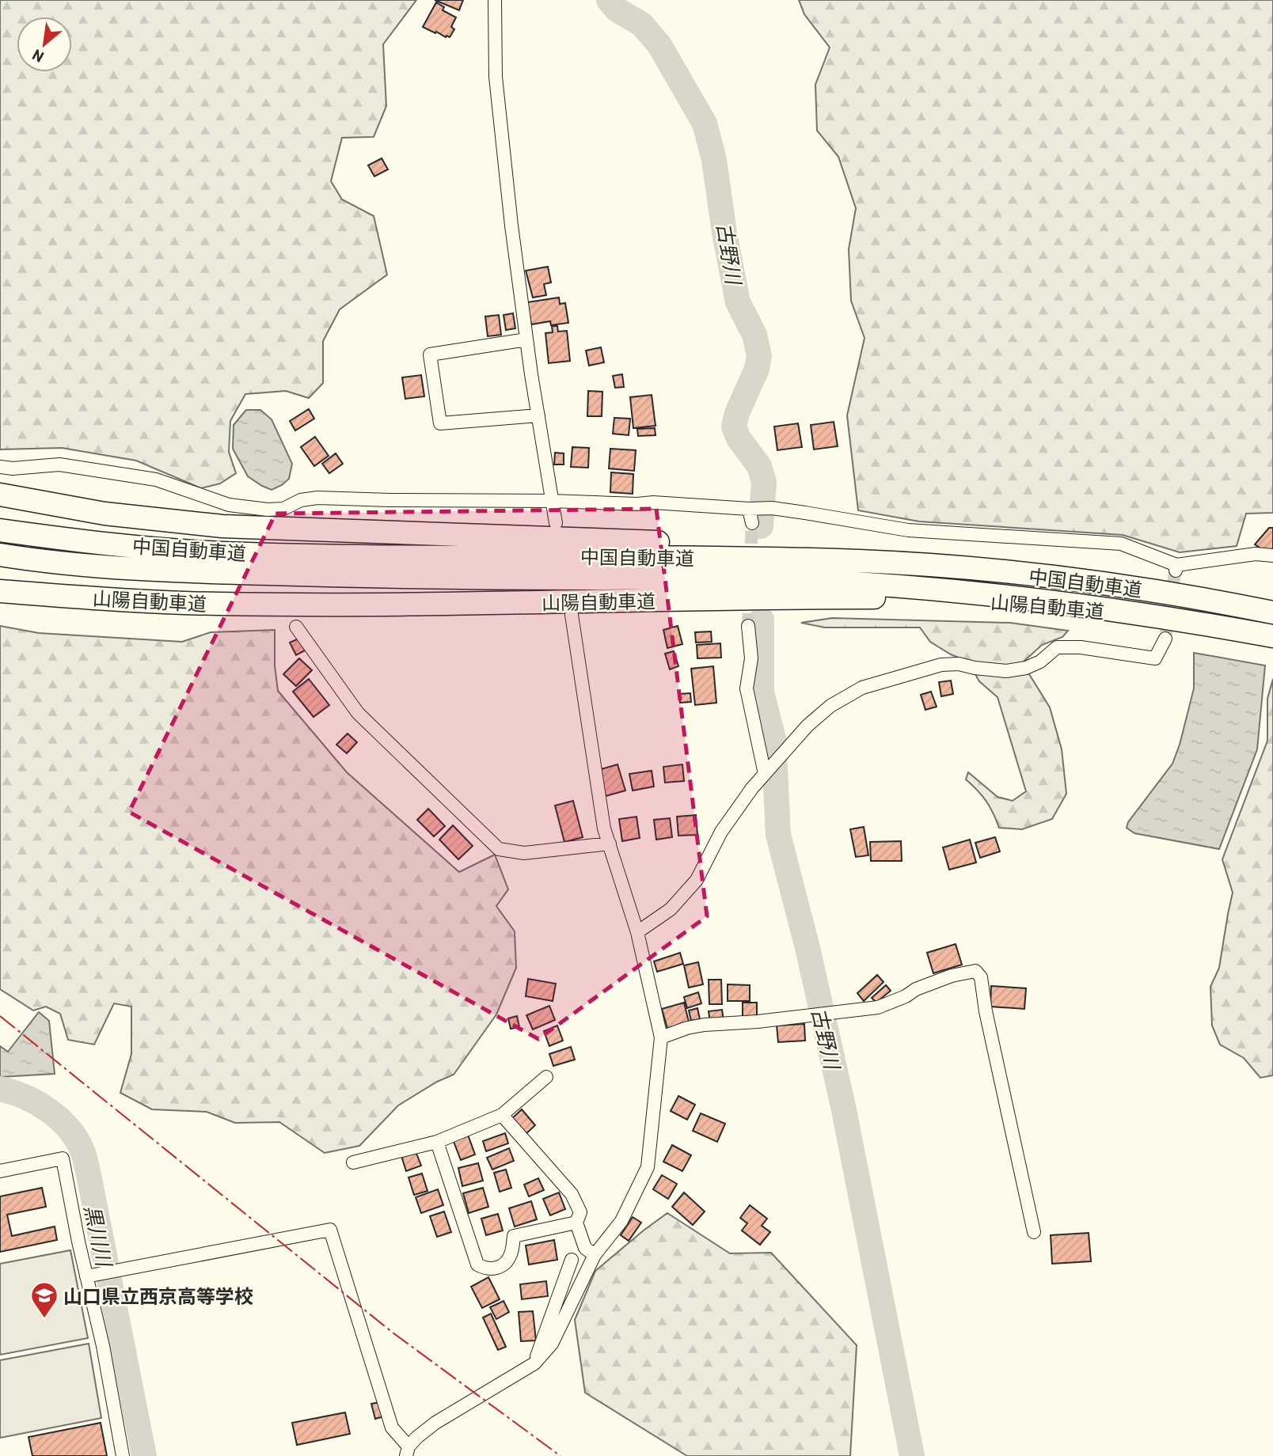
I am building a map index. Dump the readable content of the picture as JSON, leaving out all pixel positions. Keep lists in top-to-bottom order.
{
  "streets": {
    "highway": ["中国自動車道", "山陽自動車道"]
  },
  "crossings": [
    ["中国自動車道", "山陽自動車道"]
  ],
  "water": ["古野川", "黒川川"],
  "places": {
    "school or university": ["山口県立西京高等学校"]
  },
  "north": "bottom left"
}
